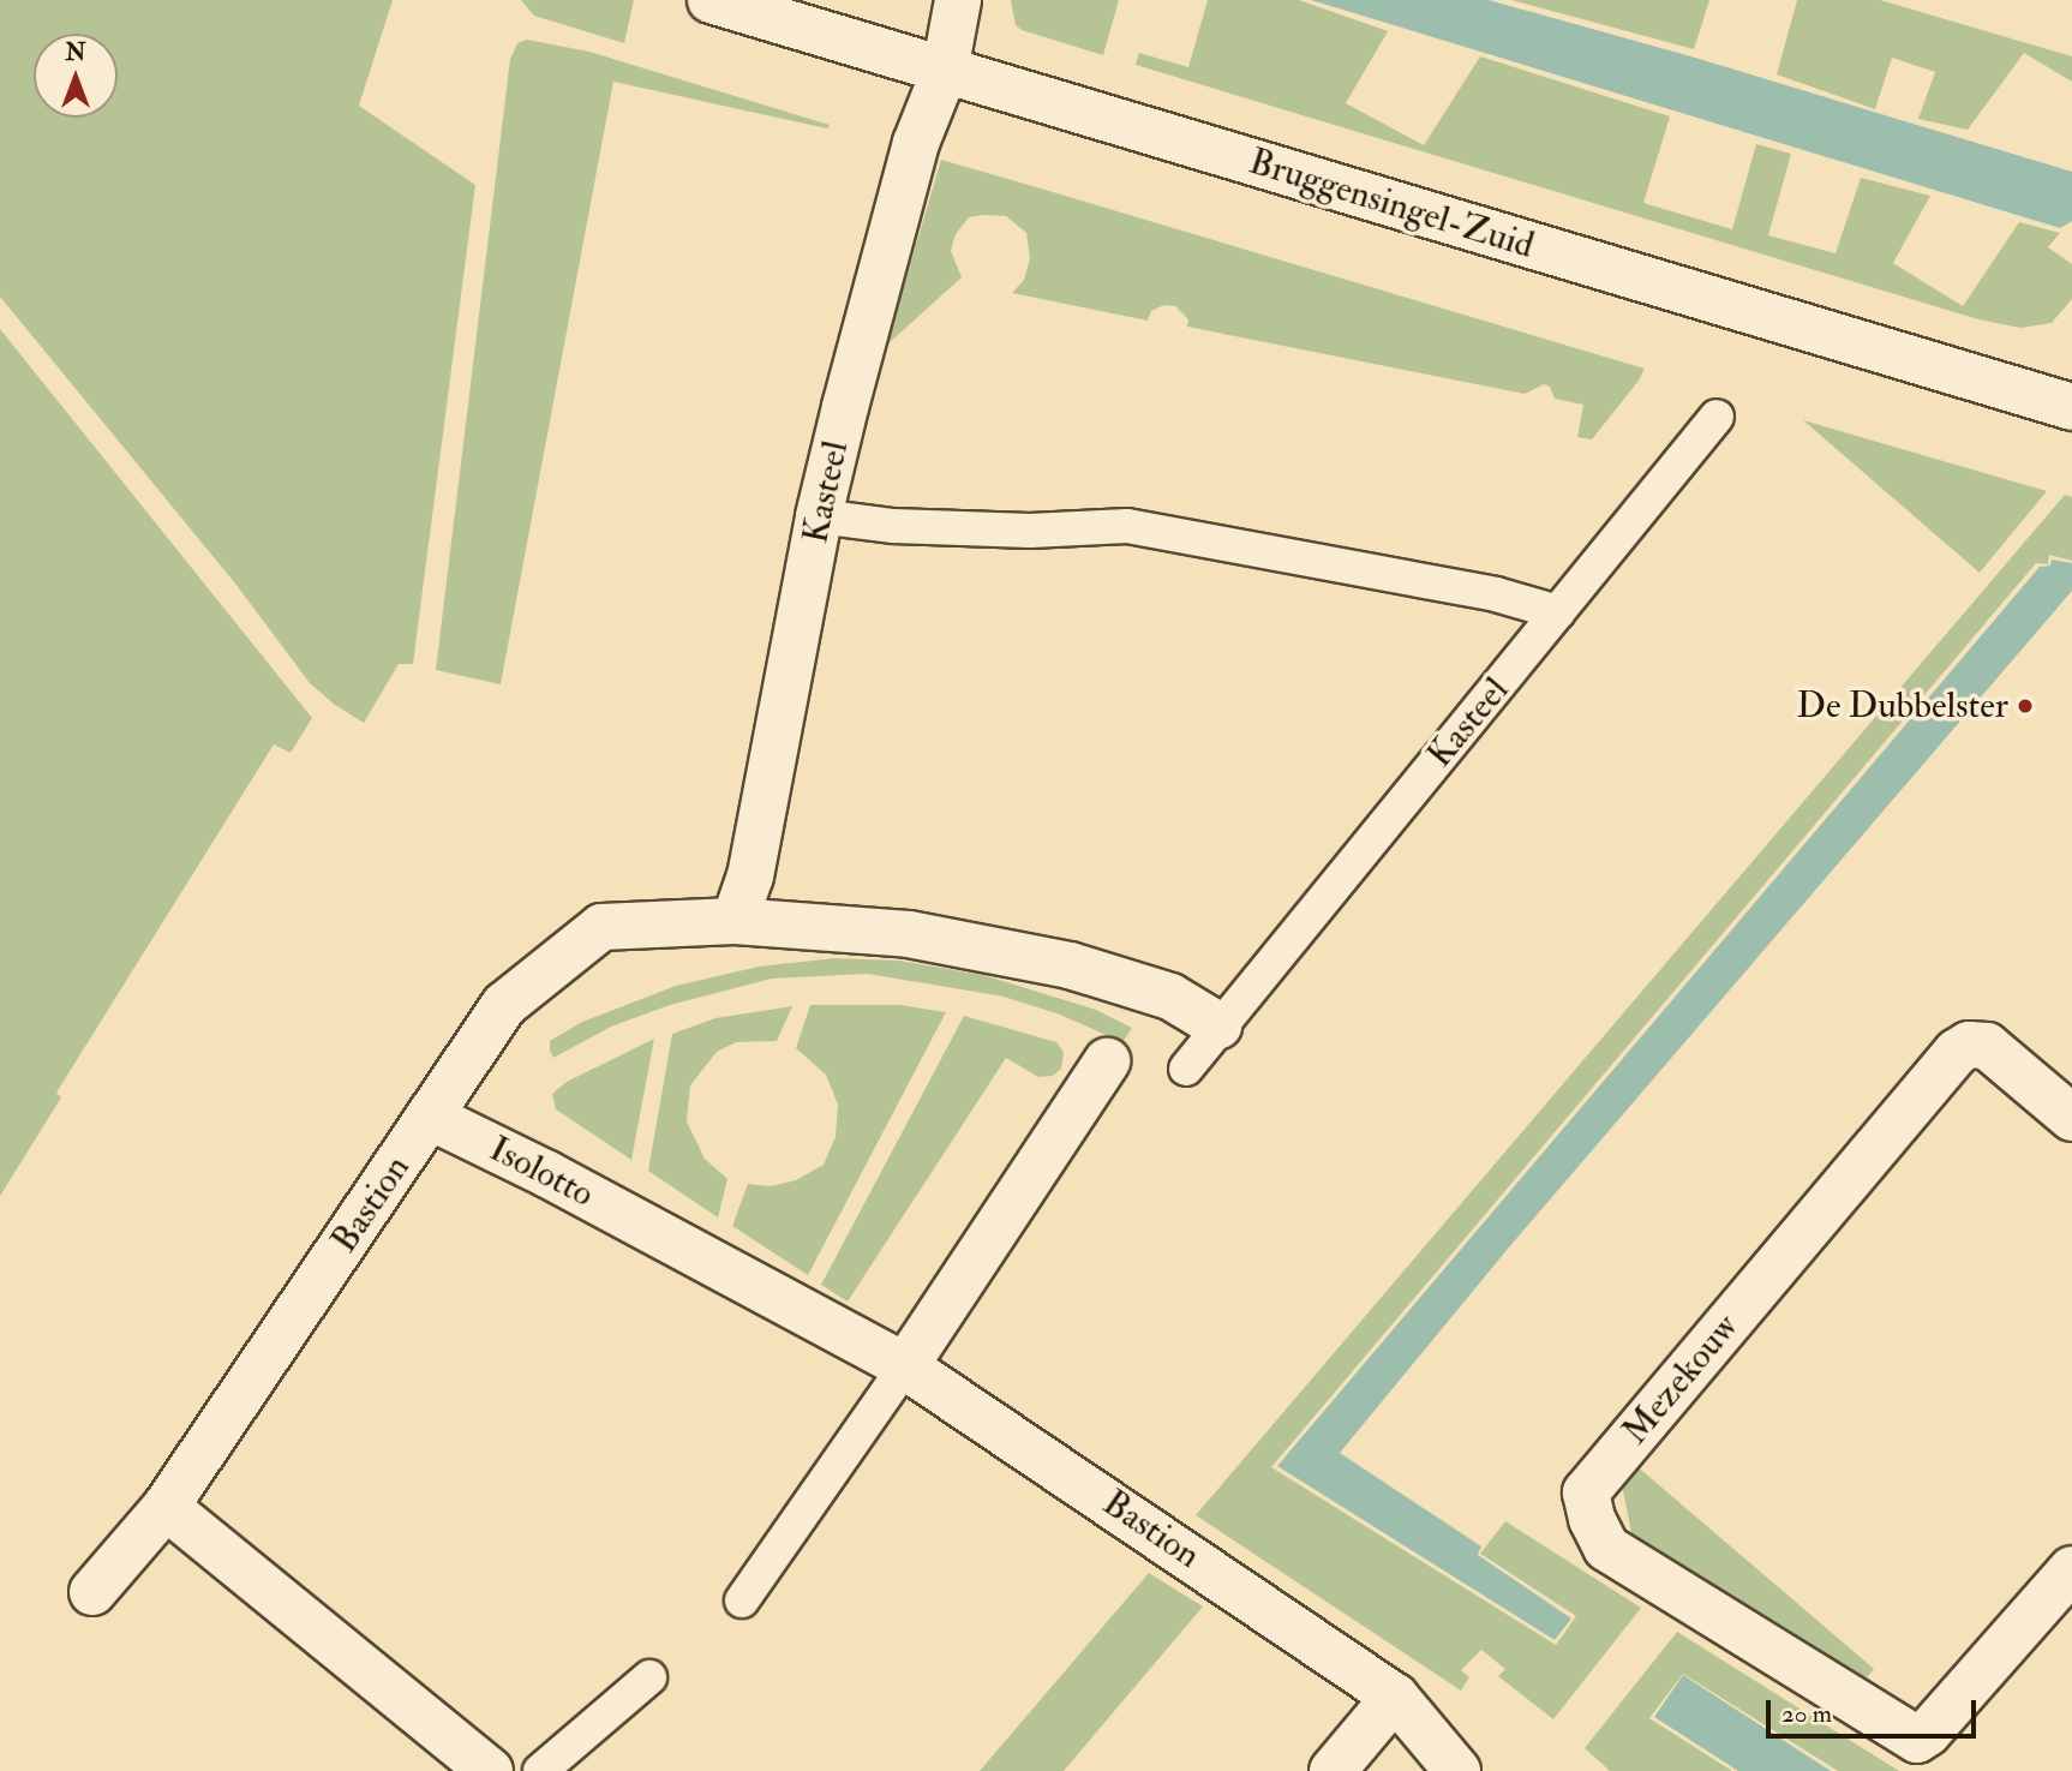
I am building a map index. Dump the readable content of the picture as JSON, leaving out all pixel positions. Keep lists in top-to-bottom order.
{
  "streets": {
    "street": [
      "Bruggensingel-Zuid",
      "Kasteel",
      "Isolotto",
      "Bastion",
      "Mezekouw"
    ]
  },
  "crossings": [
    ["Bruggensingel-Zuid", "Kasteel"],
    ["Kasteel", "Bastion"],
    ["Isolotto", "Bastion"]
  ],
  "places": ["De Dubbelster"],
  "scale_bar": "20 m",
  "north": "top"
}
